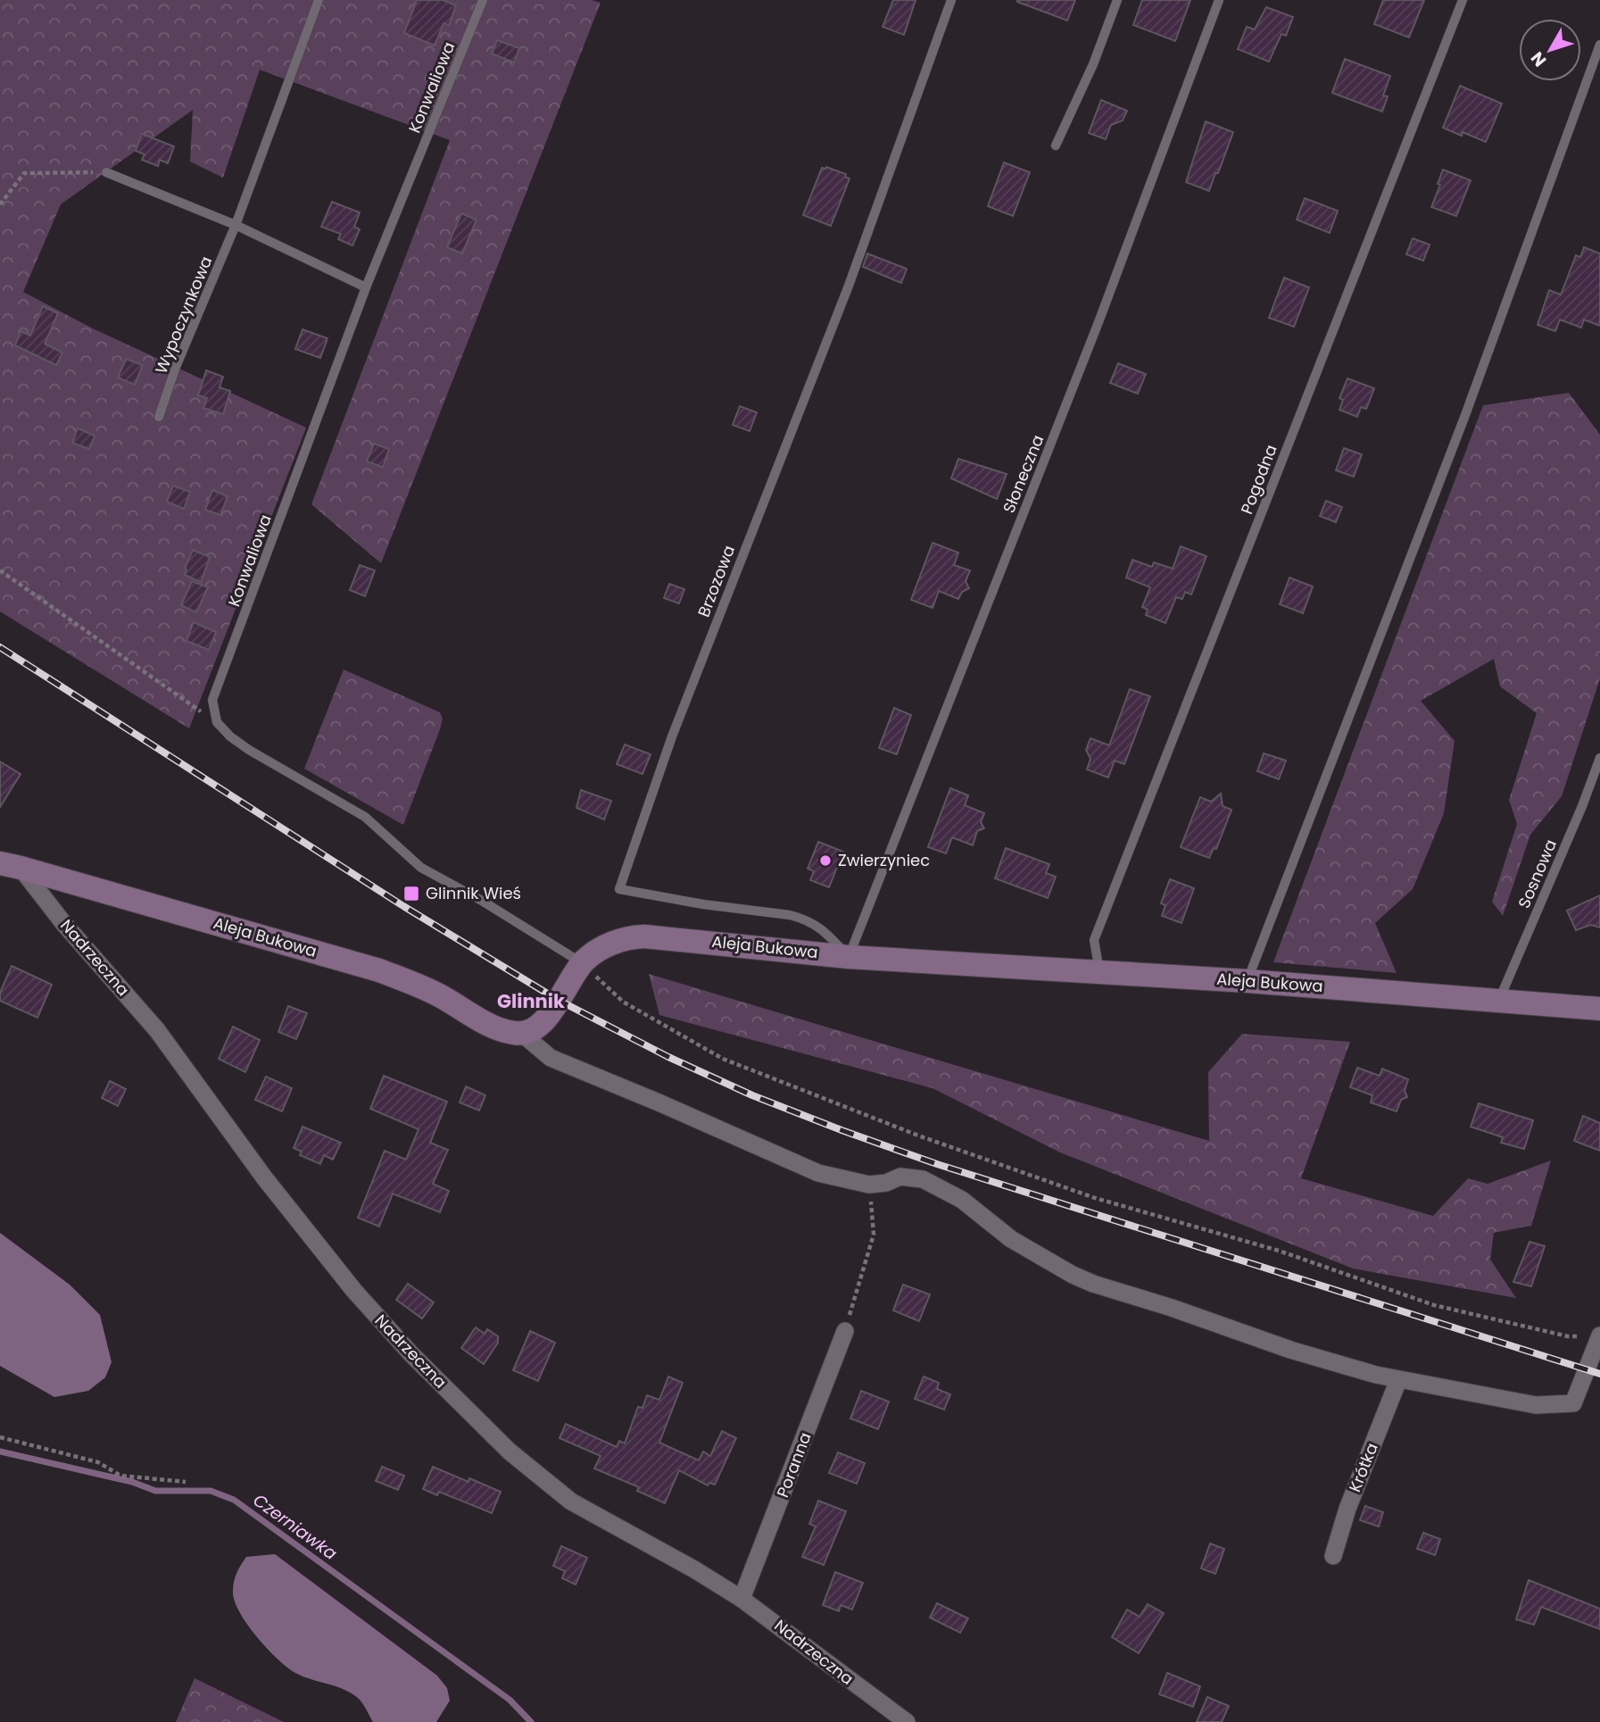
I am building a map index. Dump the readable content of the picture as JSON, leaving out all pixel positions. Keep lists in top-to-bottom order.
{
  "streets": {
    "street": [
      "Aleja Bukowa",
      "Nadrzeczna",
      "Poranna",
      "Krótka"
    ],
    "lane": [
      "Konwaliowa",
      "Wypoczynkowa",
      "Słoneczna",
      "Pogodna",
      "Brzozowa",
      "Sosnowa"
    ]
  },
  "crossings": [
    ["Słoneczna", "Brzozowa"],
    ["Słoneczna", "Aleja Bukowa"],
    ["Pogodna", "Aleja Bukowa"],
    ["Brzozowa", "Aleja Bukowa"],
    ["Sosnowa", "Aleja Bukowa"],
    ["Aleja Bukowa", "Nadrzeczna"],
    ["Nadrzeczna", "Poranna"]
  ],
  "districts": ["Glinnik"],
  "water": ["Czerniawka"],
  "places": {
    "other": ["Zwierzyniec"],
    "transit": ["Glinnik Wieś"]
  },
  "north": "bottom left"
}
